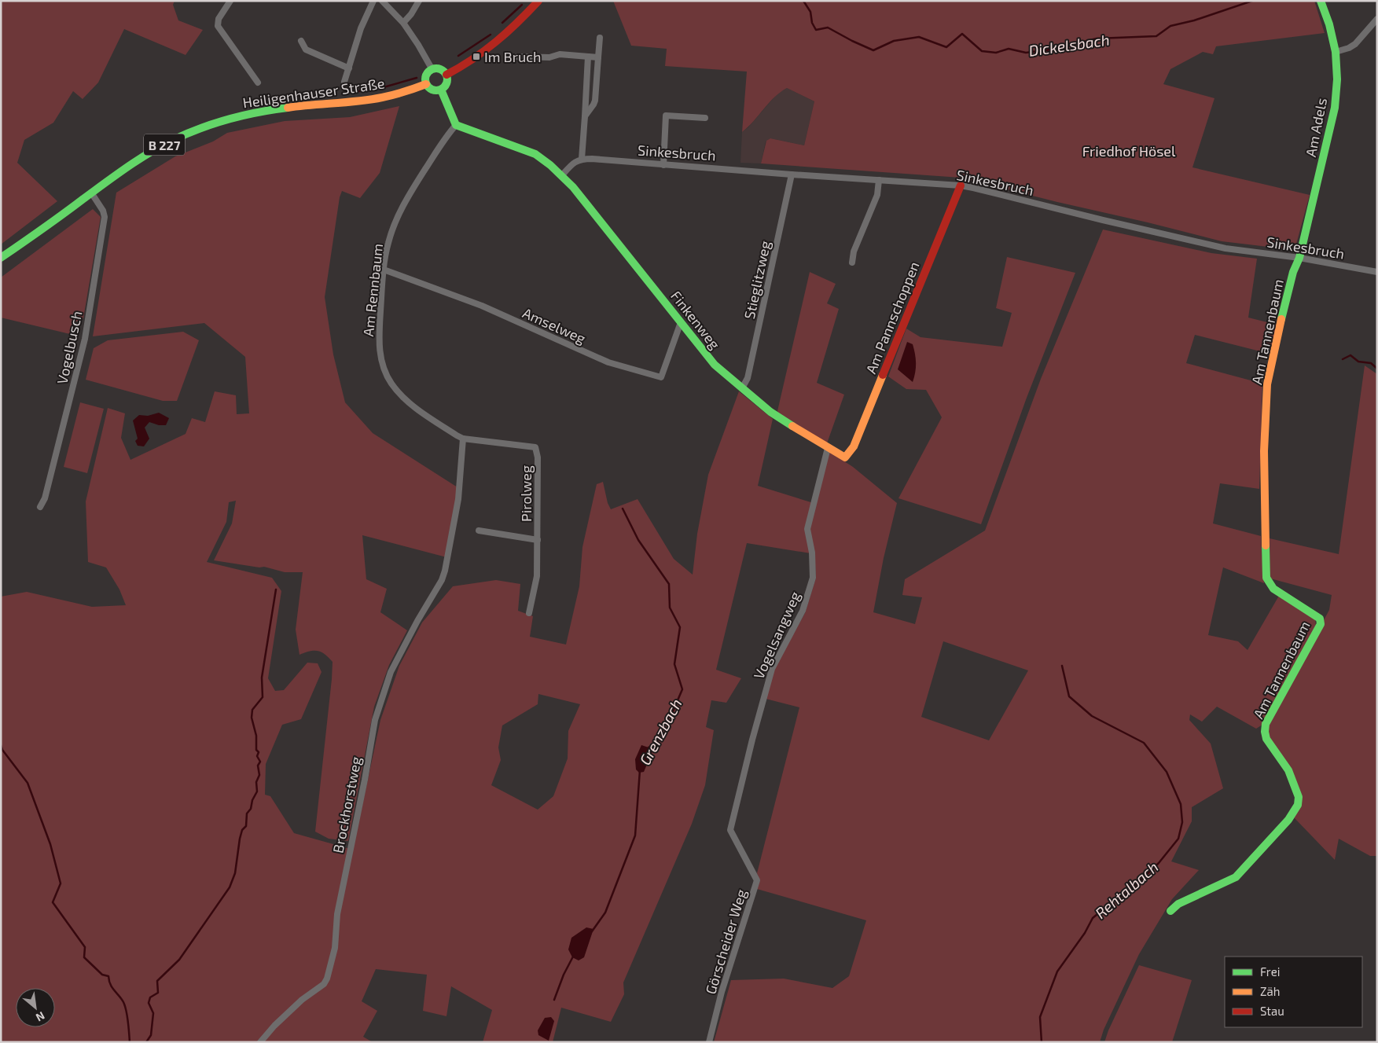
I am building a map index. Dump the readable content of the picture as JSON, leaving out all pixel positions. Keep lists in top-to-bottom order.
{
  "streets": {
    "street": [
      "Heiligenhauser Straße",
      "Am Adels",
      "B 227",
      "Sinkesbruch",
      "Stieglitzweg",
      "Am Rennbaum",
      "Am Pannschoppen",
      "Finkenweg",
      "Amselweg",
      "Am Tannenbaum",
      "Vogelbusch",
      "Pirolweg",
      "Vogelsangweg",
      "Brockhorstweg",
      "Görscheider Weg"
    ]
  },
  "crossings": [
    ["Heiligenhauser Straße", "Vogelbusch"],
    ["Am Adels", "Sinkesbruch"],
    ["Am Adels", "Am Tannenbaum"],
    ["Sinkesbruch", "Stieglitzweg"],
    ["Sinkesbruch", "Am Pannschoppen"],
    ["Sinkesbruch", "Am Tannenbaum"],
    ["Stieglitzweg", "Finkenweg"],
    ["Am Rennbaum", "Finkenweg"],
    ["Am Rennbaum", "Amselweg"],
    ["Am Rennbaum", "Pirolweg"],
    ["Am Rennbaum", "Brockhorstweg"],
    ["Am Pannschoppen", "Finkenweg"],
    ["Finkenweg", "Amselweg"],
    ["Finkenweg", "Vogelsangweg"],
    ["Vogelsangweg", "Görscheider Weg"]
  ],
  "water": ["Dickelsbach", "Grenzbach", "Rehtalbach"],
  "parks": ["Friedhof Hösel"],
  "places": {
    "transit": ["Im Bruch"]
  },
  "legend": ["Frei", "Zäh", "Stau"],
  "north": "bottom right"
}
